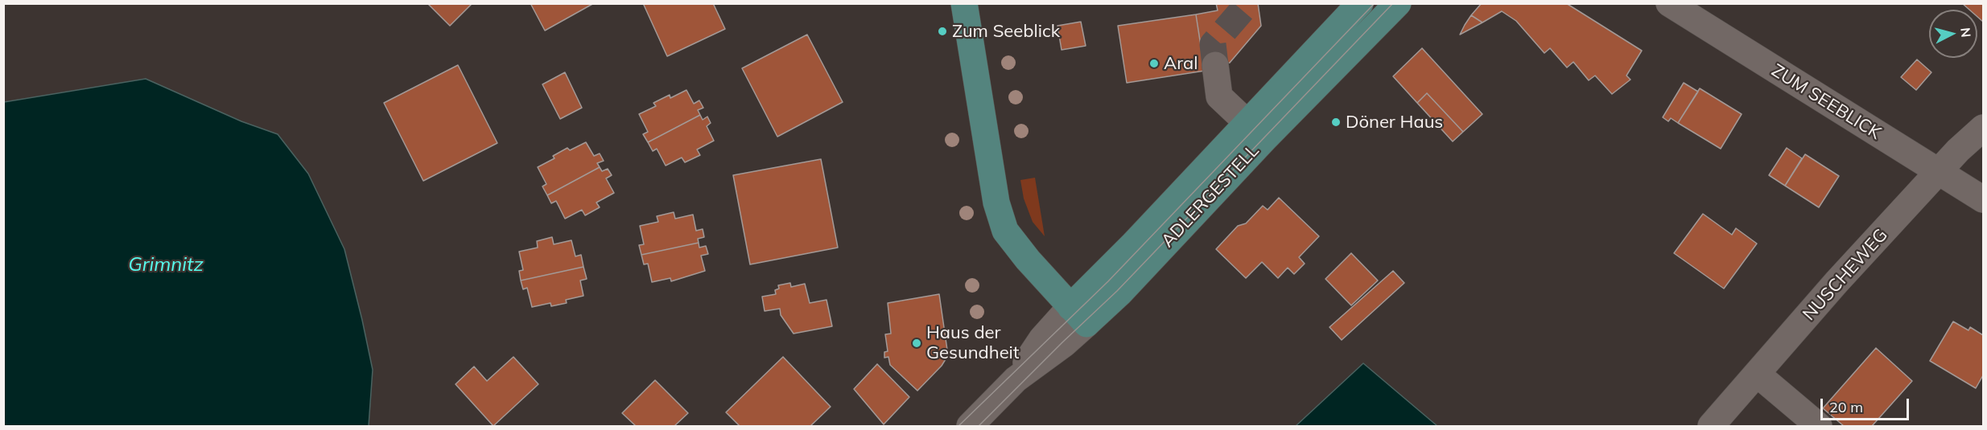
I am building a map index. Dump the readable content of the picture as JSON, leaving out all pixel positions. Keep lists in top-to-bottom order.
{
  "streets": {
    "main road": ["ADLERGESTELL"],
    "street": ["ZUM SEEBLICK", "NUSCHEWEG"]
  },
  "crossings": [
    ["ZUM SEEBLICK", "NUSCHEWEG"]
  ],
  "water": ["Grimnitz"],
  "places": [
    "Zum Seeblick",
    "Aral",
    "Döner Haus",
    "Haus der Gesundheit"
  ],
  "scale_bar": "20 m",
  "north": "right"
}
